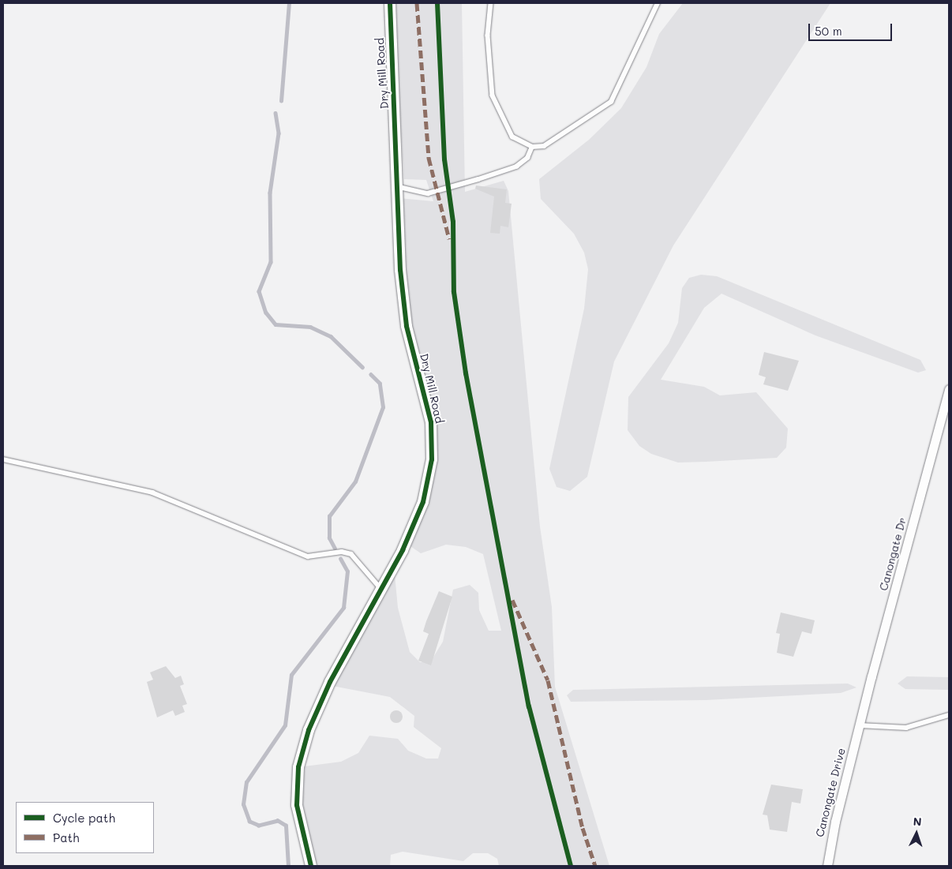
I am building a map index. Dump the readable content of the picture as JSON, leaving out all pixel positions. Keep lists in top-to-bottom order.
{
  "streets": {
    "street": ["Dry Mill Road", "Canongate Dr", "Canongate Drive"]
  },
  "crossings": [
    ["Canongate Dr", "Canongate Drive"]
  ],
  "legend": ["Cycle path", "Path"],
  "scale_bar": "50 m",
  "north": "top"
}
